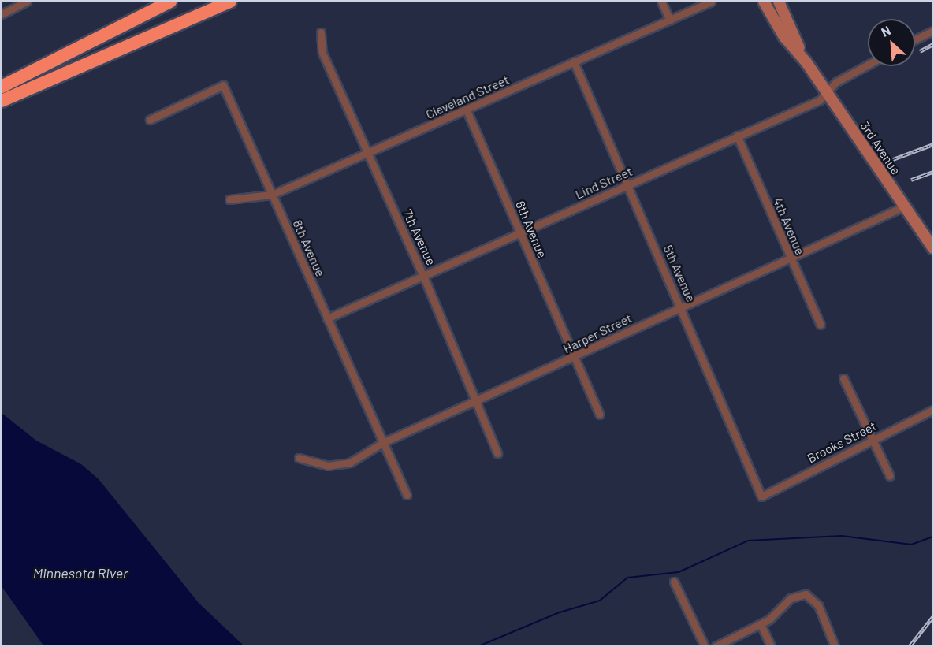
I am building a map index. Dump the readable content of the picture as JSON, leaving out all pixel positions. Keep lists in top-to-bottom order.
{
  "streets": {
    "street": [
      "Cleveland Street",
      "3rd Avenue",
      "Lind Street",
      "4th Avenue",
      "6th Avenue",
      "7th Avenue",
      "8th Avenue",
      "5th Avenue",
      "Harper Street",
      "Brooks Street"
    ]
  },
  "crossings": [
    ["Cleveland Street", "6th Avenue"],
    ["Cleveland Street", "7th Avenue"],
    ["Cleveland Street", "8th Avenue"],
    ["Cleveland Street", "5th Avenue"],
    ["3rd Avenue", "Lind Street"],
    ["3rd Avenue", "Harper Street"],
    ["Lind Street", "4th Avenue"],
    ["Lind Street", "6th Avenue"],
    ["Lind Street", "7th Avenue"],
    ["Lind Street", "8th Avenue"],
    ["Lind Street", "5th Avenue"],
    ["4th Avenue", "Harper Street"],
    ["6th Avenue", "Harper Street"],
    ["7th Avenue", "Harper Street"],
    ["8th Avenue", "Harper Street"],
    ["5th Avenue", "Harper Street"],
    ["5th Avenue", "Brooks Street"]
  ],
  "water": ["Minnesota River"],
  "north": "top left"
}
